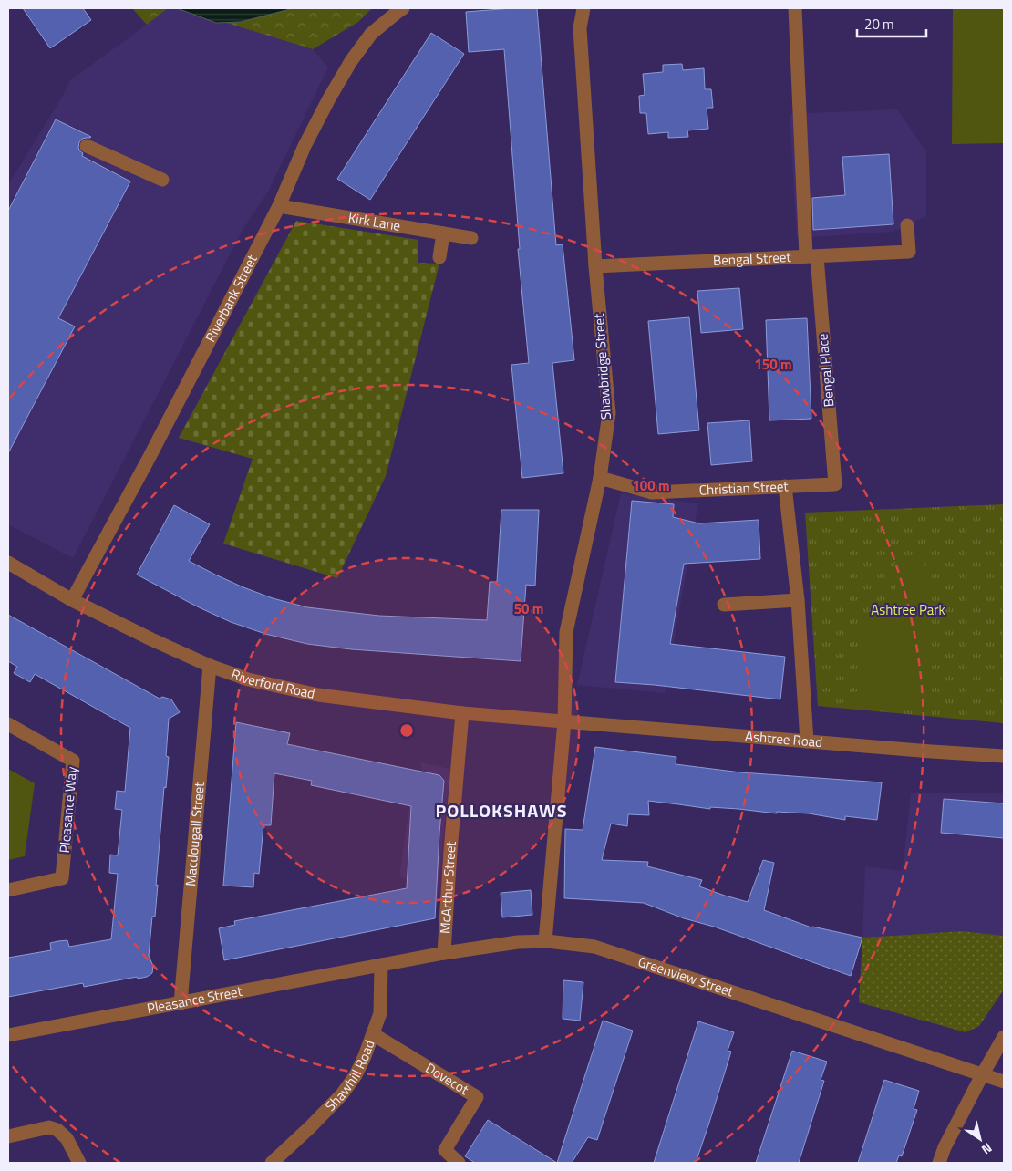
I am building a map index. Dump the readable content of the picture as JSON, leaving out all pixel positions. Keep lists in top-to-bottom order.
{
  "streets": {
    "street": [
      "Kirk Lane",
      "Bengal Street",
      "Riverbank Street",
      "Shawbridge Street",
      "Bengal Place",
      "Christian Street",
      "Riverford Road",
      "Ashtree Road",
      "Pleasance Way",
      "Macdougall Street",
      "McArthur Street",
      "Greenview Street",
      "Pleasance Street",
      "Shawhill Road",
      "Dovecot"
    ]
  },
  "crossings": [
    ["Kirk Lane", "Riverbank Street"],
    ["Bengal Street", "Shawbridge Street"],
    ["Bengal Street", "Bengal Place"],
    ["Riverbank Street", "Riverford Road"],
    ["Shawbridge Street", "Christian Street"],
    ["Shawbridge Street", "Riverford Road"],
    ["Shawbridge Street", "Ashtree Road"],
    ["Shawbridge Street", "Greenview Street"],
    ["Bengal Place", "Christian Street"],
    ["Riverford Road", "Ashtree Road"],
    ["Riverford Road", "Macdougall Street"],
    ["Riverford Road", "McArthur Street"],
    ["Macdougall Street", "Pleasance Street"],
    ["McArthur Street", "Greenview Street"],
    ["Greenview Street", "Pleasance Street"],
    ["Greenview Street", "Shawhill Road"],
    ["Pleasance Street", "Shawhill Road"],
    ["Shawhill Road", "Dovecot"]
  ],
  "districts": ["POLLOKSHAWS"],
  "parks": ["Ashtree Park"],
  "scale_bar": "20 m",
  "north": "bottom right",
  "rings": ["150 m", "100 m", "50 m"]
}
